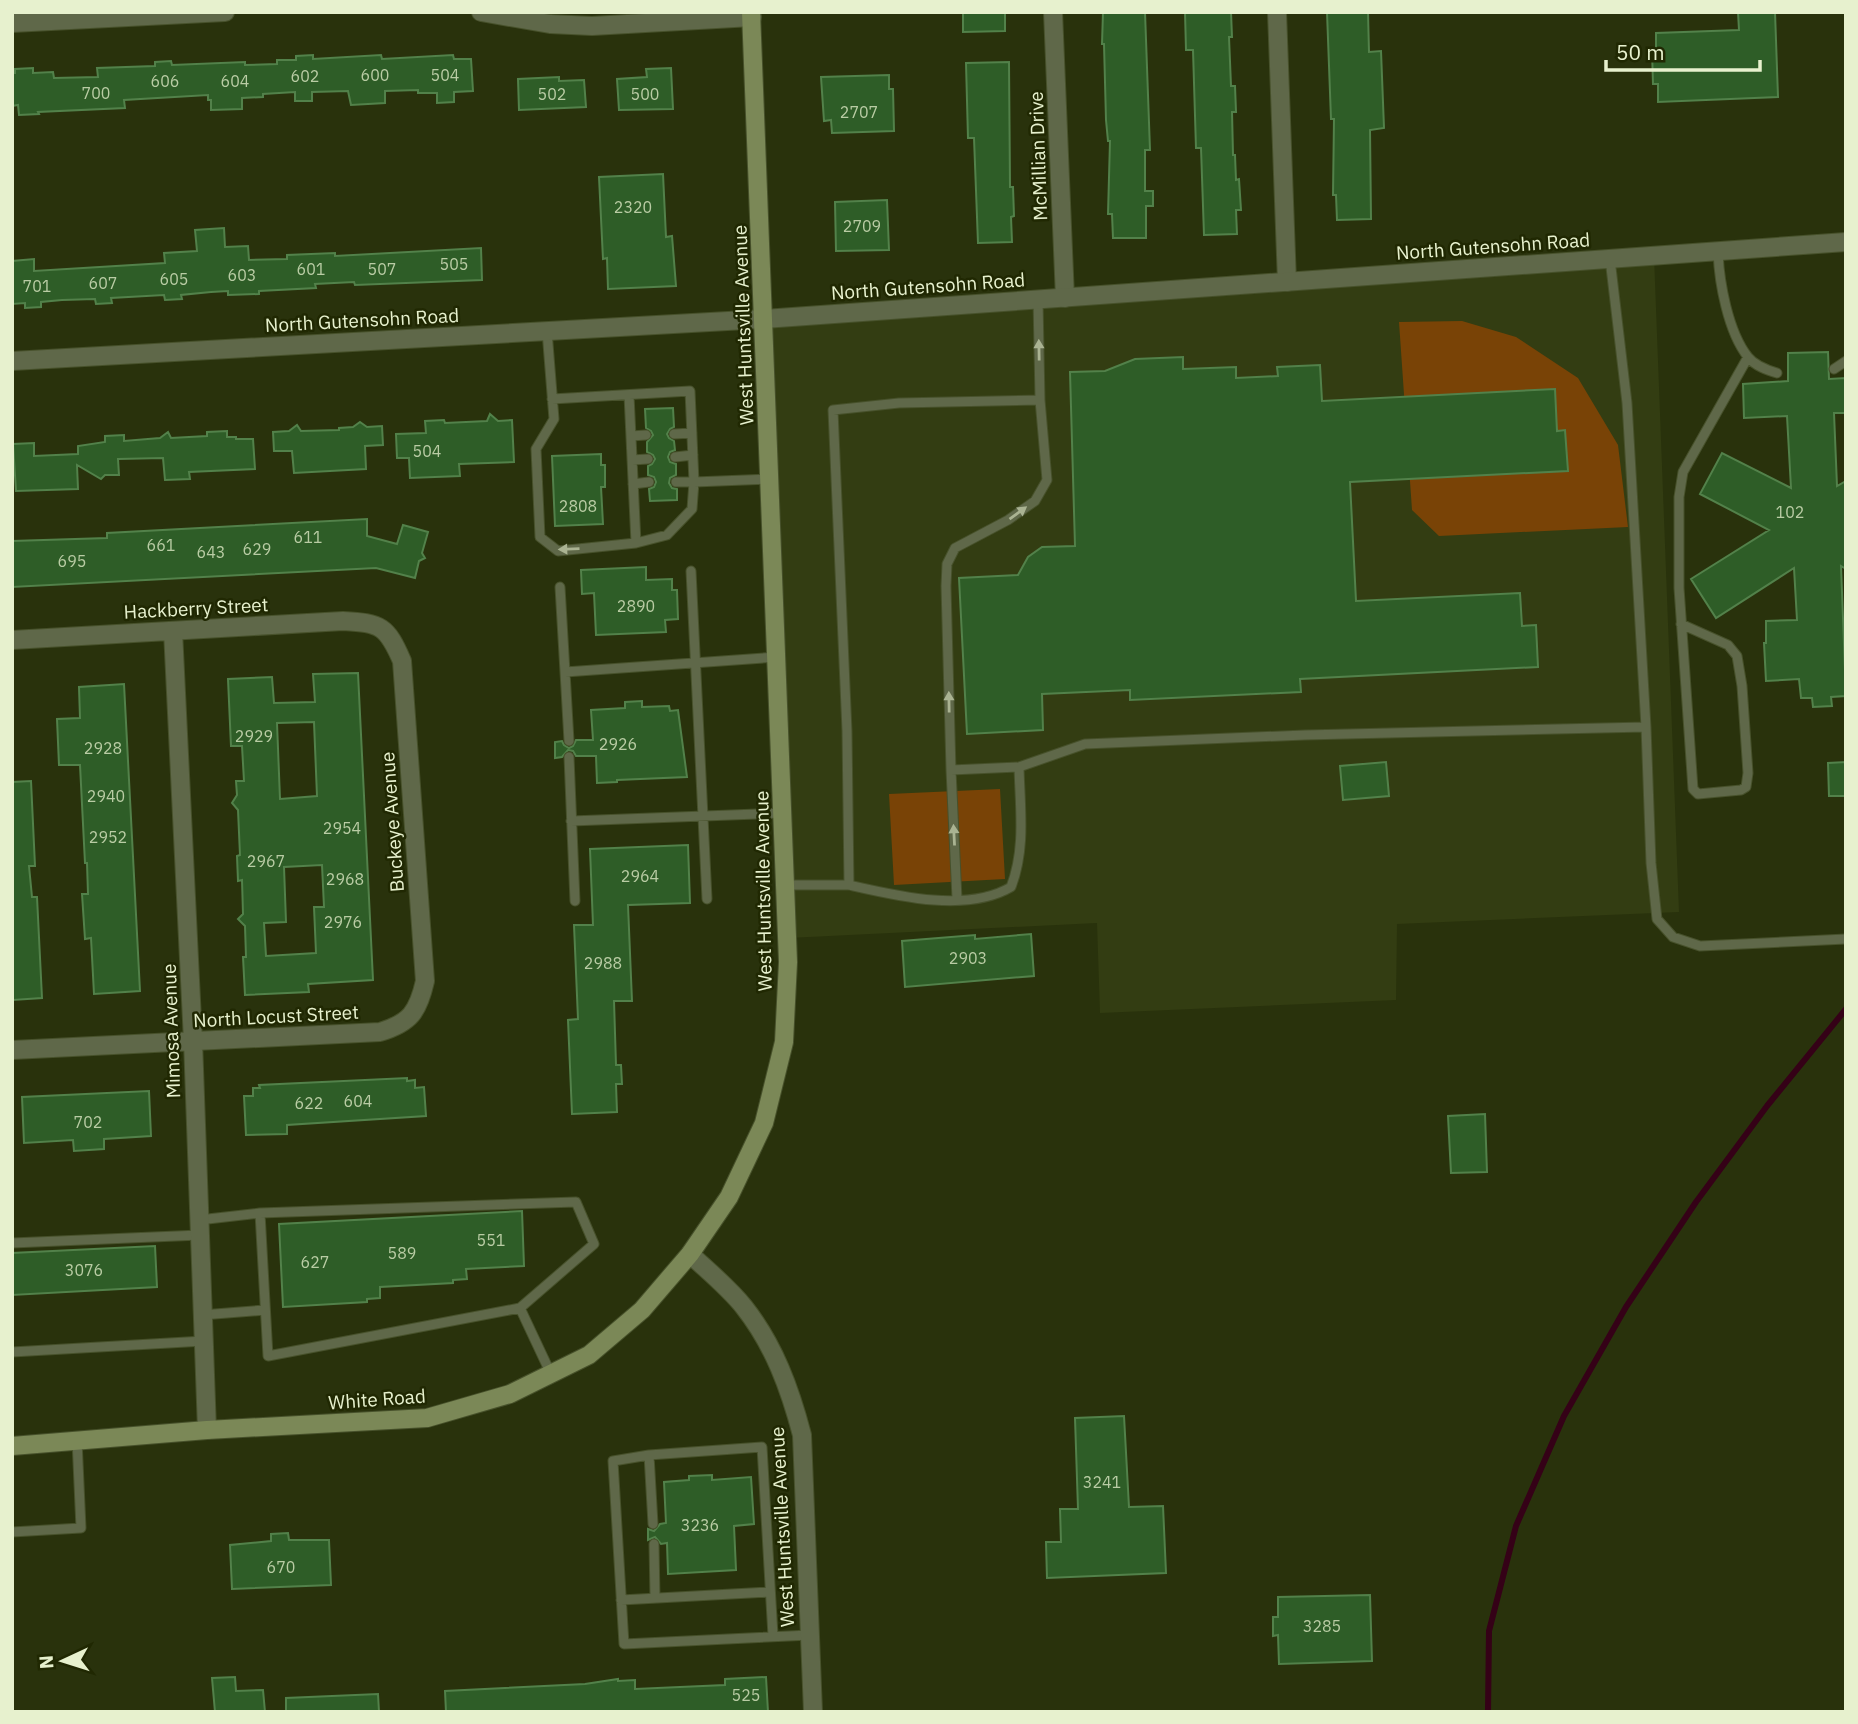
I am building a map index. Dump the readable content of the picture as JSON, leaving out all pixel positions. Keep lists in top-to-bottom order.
{
  "streets": {
    "main road": ["West Huntsville Avenue", "White Road"],
    "street": [
      "McMillian Drive",
      "North Gutensohn Road",
      "Hackberry Street",
      "Buckeye Avenue",
      "North Locust Street",
      "Mimosa Avenue"
    ]
  },
  "crossings": [
    ["McMillian Drive", "North Gutensohn Road"],
    ["North Gutensohn Road", "West Huntsville Avenue"],
    ["West Huntsville Avenue", "White Road"],
    ["Hackberry Street", "Buckeye Avenue"],
    ["Hackberry Street", "Mimosa Avenue"],
    ["Buckeye Avenue", "North Locust Street"],
    ["North Locust Street", "Mimosa Avenue"],
    ["Mimosa Avenue", "White Road"]
  ],
  "house_numbers": [
    "600",
    "504",
    "602",
    "606",
    "604",
    "700",
    "502",
    "500",
    "2707",
    "2320",
    "2709",
    "505",
    "601",
    "507",
    "603",
    "605",
    "607",
    "701",
    "504",
    "2808",
    "102",
    "611",
    "661",
    "629",
    "643",
    "695",
    "2890",
    "2929",
    "2926",
    "2928",
    "2940",
    "2954",
    "2952",
    "2967",
    "2964",
    "2968",
    "2976",
    "2903",
    "2988",
    "604",
    "622",
    "702",
    "551",
    "589",
    "627",
    "3076",
    "3241",
    "3236",
    "670",
    "3285",
    "525"
  ],
  "scale_bar": "50 m",
  "north": "left"
}
